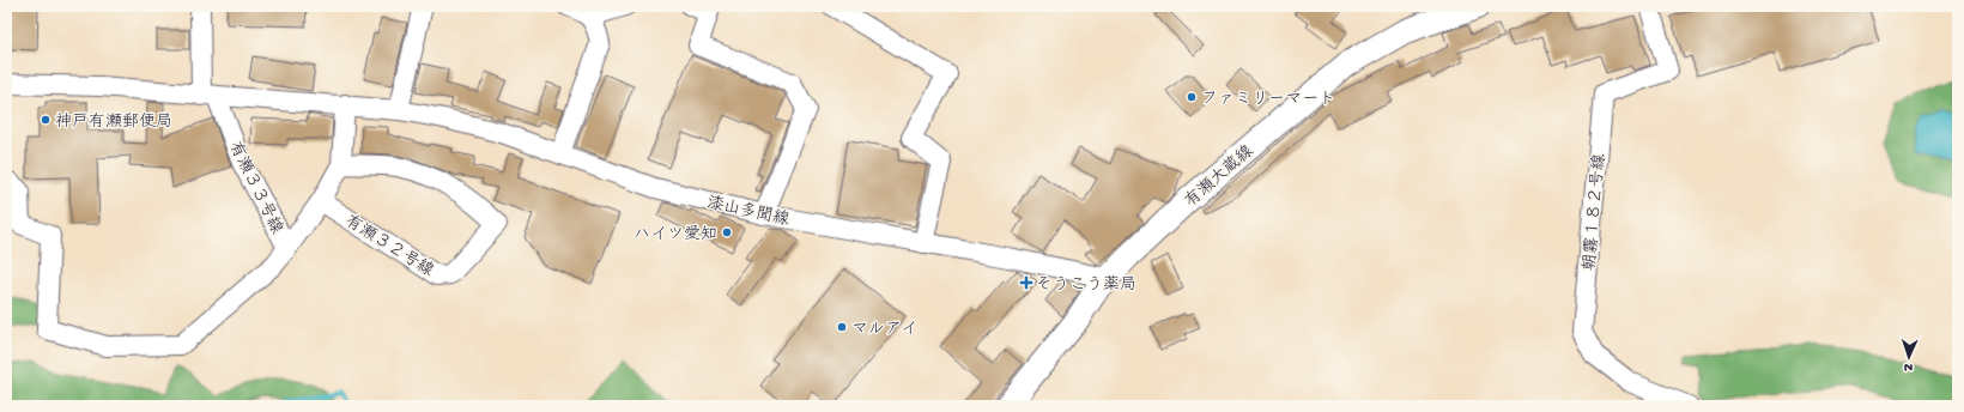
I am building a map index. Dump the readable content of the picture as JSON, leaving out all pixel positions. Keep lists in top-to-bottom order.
{
  "streets": {
    "main road": ["有瀬大蔵線"],
    "street": [
      "有瀬３３号線",
      "漆山多聞線",
      "朝霧１８２号線",
      "有瀬３２号線"
    ]
  },
  "crossings": [
    ["有瀬大蔵線", "漆山多聞線"],
    ["有瀬３３号線", "漆山多聞線"]
  ],
  "places": {
    "other": [
      "ファミリーマート",
      "神戸有瀬郵便局",
      "ハイツ愛知",
      "マルアイ"
    ],
    "health": ["そうこう薬局"]
  },
  "north": "bottom"
}
